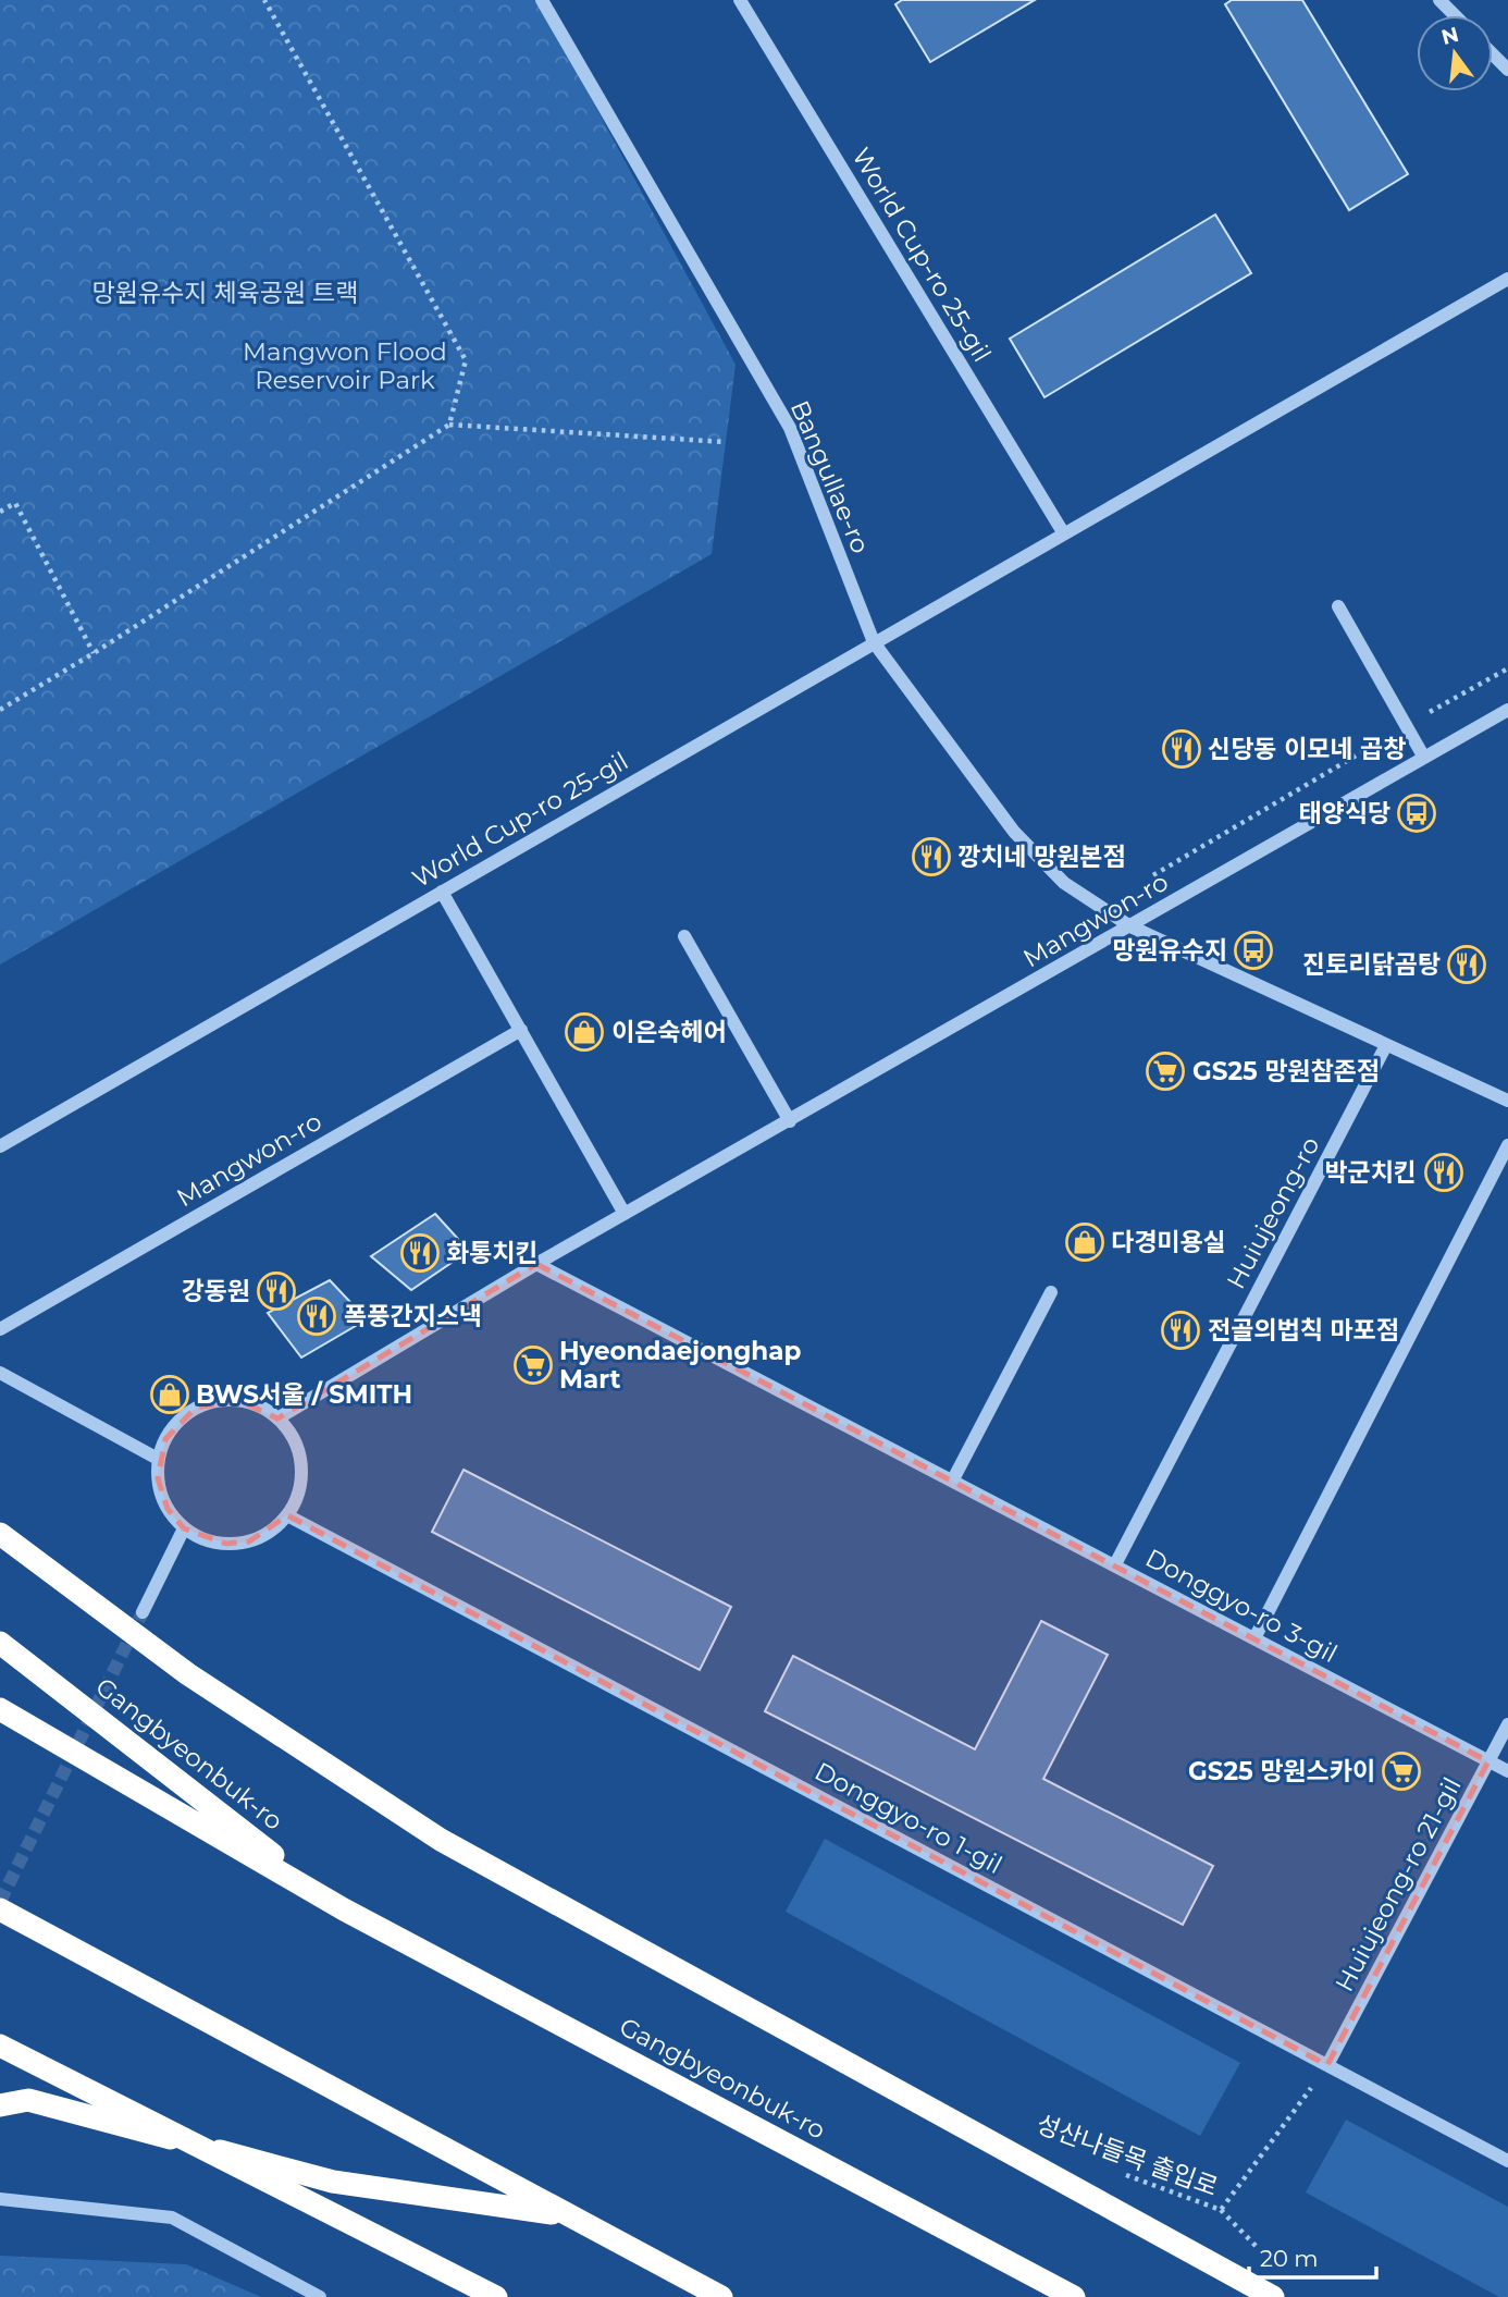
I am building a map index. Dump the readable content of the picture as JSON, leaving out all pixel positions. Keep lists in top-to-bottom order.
{
  "streets": {
    "highway": ["Gangbyeonbuk-ro"],
    "street": [
      "World Cup-ro 25-gil",
      "Bangullae-ro",
      "Mangwon-ro",
      "Huiujeong-ro",
      "Donggyo-ro 3-gil",
      "Donggyo-ro 1-gil",
      "Huiujeong-ro 21-gil"
    ],
    "path": ["성산나들목 출입로"]
  },
  "crossings": [
    ["World Cup-ro 25-gil", "Bangullae-ro"],
    ["Bangullae-ro", "Mangwon-ro"],
    ["Mangwon-ro", "Donggyo-ro 3-gil"],
    ["Mangwon-ro", "Donggyo-ro 1-gil"],
    ["Huiujeong-ro", "Donggyo-ro 3-gil"],
    ["Donggyo-ro 3-gil", "Huiujeong-ro 21-gil"],
    ["Donggyo-ro 1-gil", "Huiujeong-ro 21-gil"],
    ["Donggyo-ro 1-gil", "성산나들목 출입로"],
    ["Huiujeong-ro 21-gil", "성산나들목 출입로"]
  ],
  "parks": ["망원유수지 체육공원 트랙", "Mangwon Flood Reservoir Park"],
  "places": {
    "restaurant": [
      "신당동 이모네 곱창",
      "깡치네 망원본점",
      "진토리닭곰탕",
      "박군치킨",
      "화통치킨",
      "강동원",
      "폭풍간지스낵",
      "전골의법칙 마포점"
    ],
    "bus stop": ["태양식당", "망원유수지"],
    "shop": ["이은숙헤어", "다경미용실", "BWS서울 / SMITH"],
    "supermarket": ["GS25 망원참존점", "Hyeondaejonghap Mart", "GS25 망원스카이"]
  },
  "scale_bar": "20 m",
  "north": "top"
}
